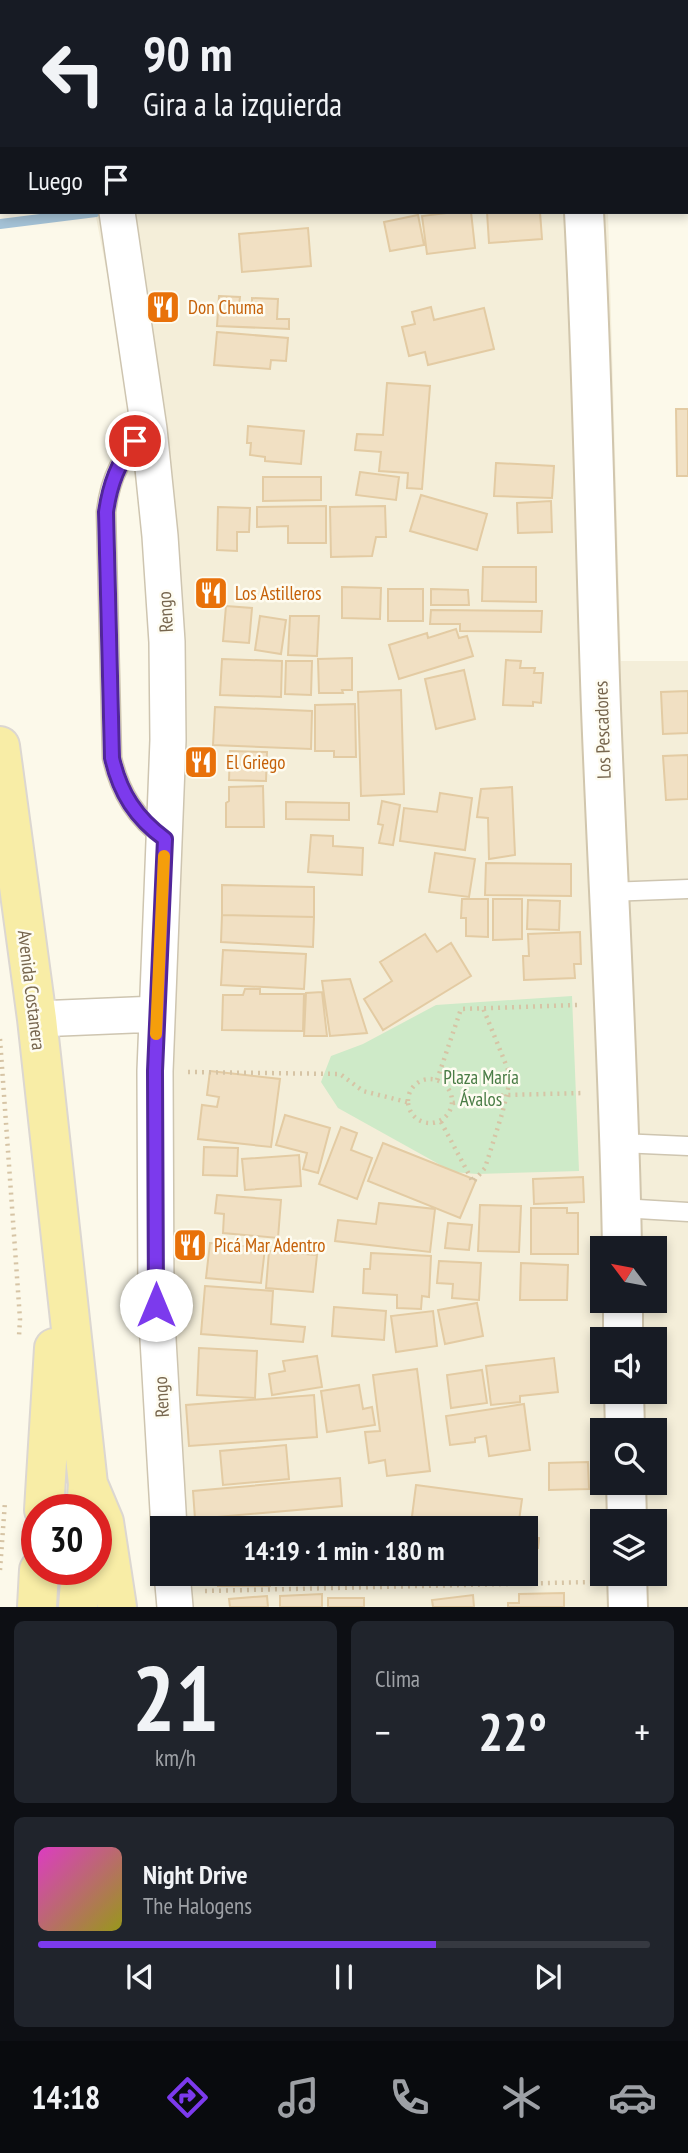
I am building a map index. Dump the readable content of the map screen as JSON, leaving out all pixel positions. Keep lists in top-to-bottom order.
{
  "streets": {
    "main road": ["Avenida Costanera"],
    "street": ["Rengo", "Los Pescadores"]
  },
  "parks": ["Plaza María Ávalos"],
  "places": {
    "restaurant": [
      "Don Chuma",
      "Los Astilleros",
      "El Griego",
      "Picá Mar Adentro"
    ]
  },
  "north": "top left",
  "page": {
    "turn": ["90 m", "Gira a la izquierda"],
    "then": "Luego",
    "limit": "30",
    "trip": "14:19 · 1 min · 180 m",
    "tile": [
      ["21", "km/h"],
      "Clima"
    ],
    "heat": ["−", "22°", "+"],
    "song": ["Night Drive", "The Halogens"],
    "tabs": "14:18"
  }
}
